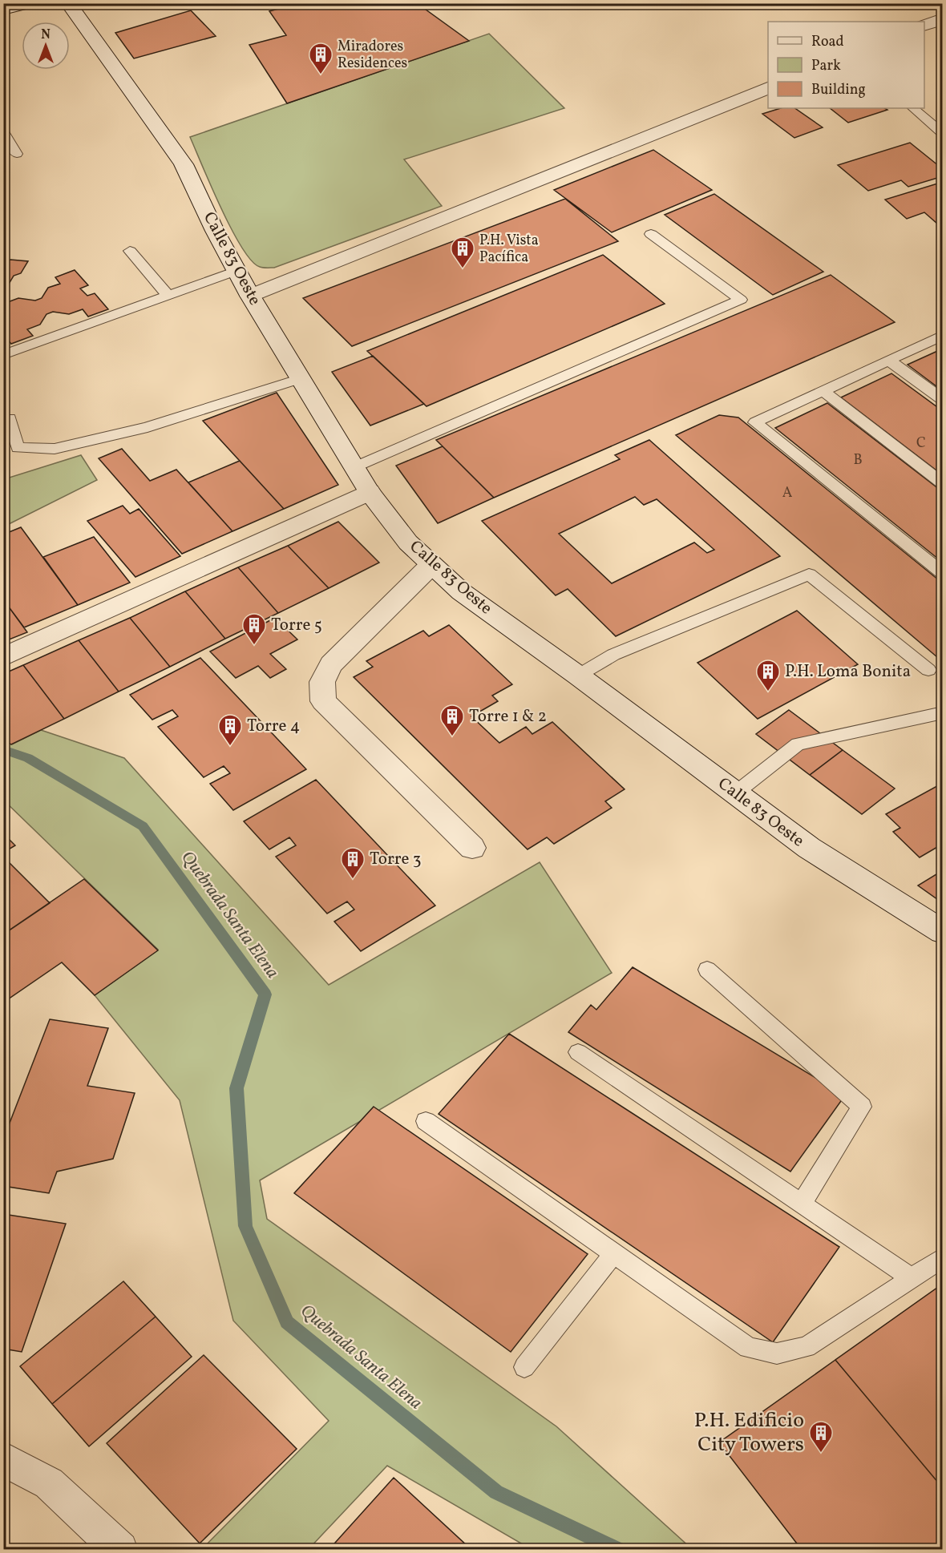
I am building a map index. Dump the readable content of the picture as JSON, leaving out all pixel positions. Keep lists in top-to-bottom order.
{
  "streets": {
    "street": ["Calle 83 Oeste"]
  },
  "water": ["Quebrada Santa Elena"],
  "places": {
    "building": [
      "Miradores Residences",
      "P.H. Vista Pacífica",
      "Torre 5",
      "P.H. Loma Bonita",
      "Torre 1 & 2",
      "Torre 4",
      "Torre 3",
      "P.H. Edificio City Towers"
    ]
  },
  "house_numbers": ["C", "B", "A"],
  "legend": ["Road", "Park", "Building"],
  "north": "top"
}
